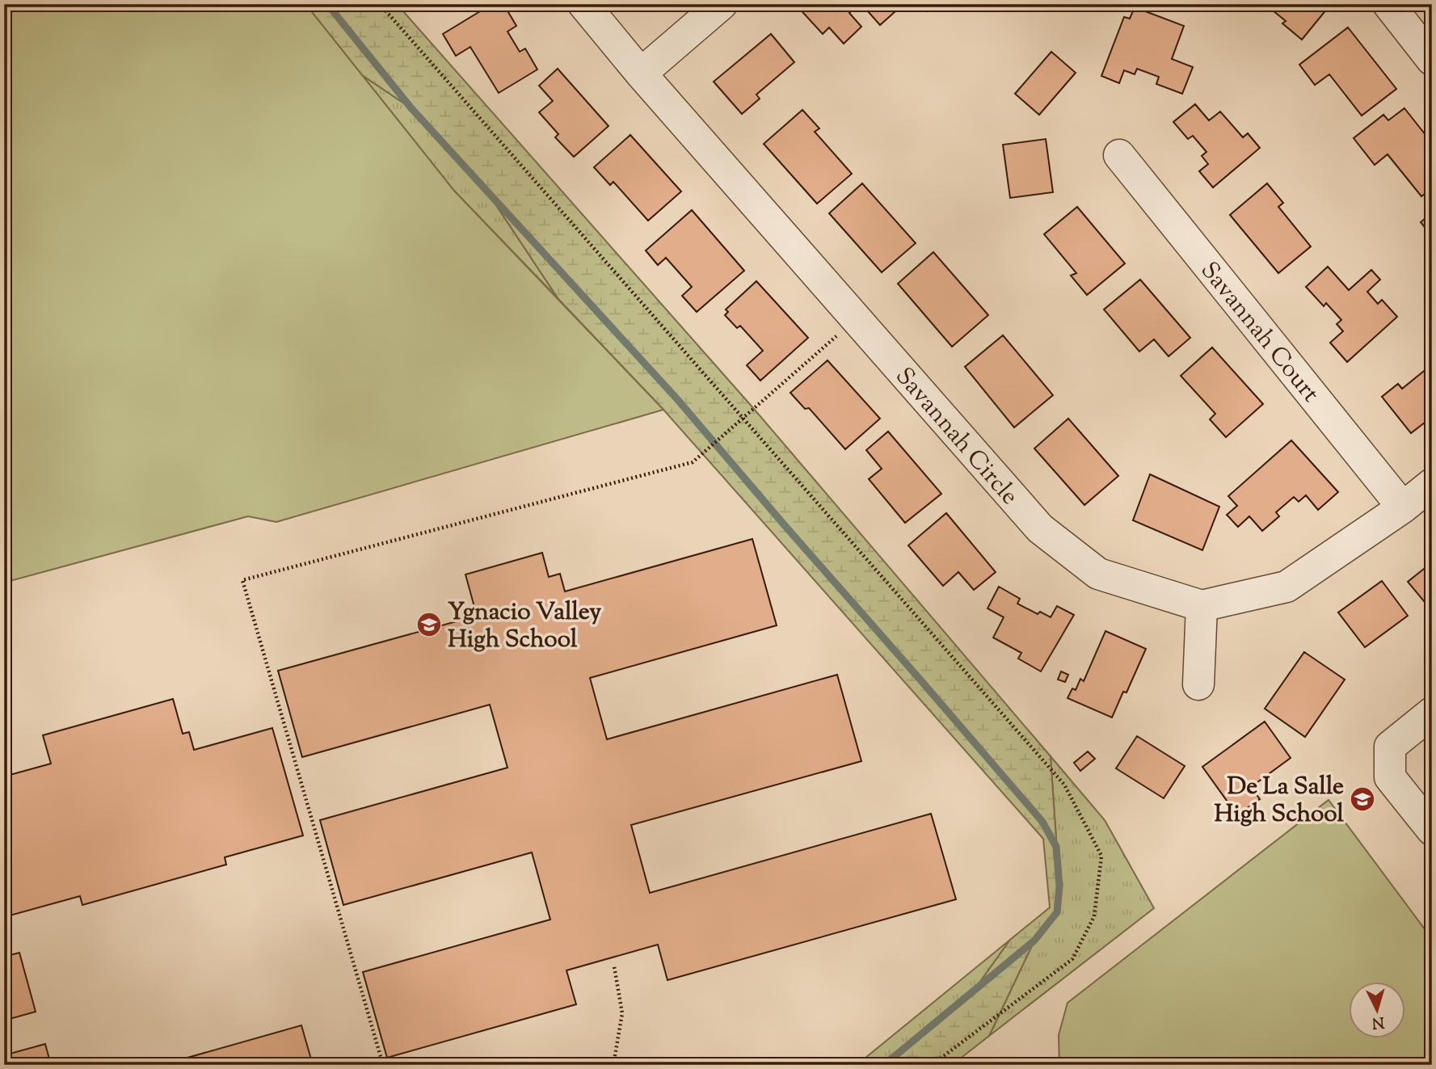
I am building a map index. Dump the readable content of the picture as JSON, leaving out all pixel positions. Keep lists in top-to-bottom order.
{
  "streets": {
    "street": ["Savannah Court", "Savannah Circle"]
  },
  "places": {
    "school or university": ["Ygnacio Valley High School", "De La Salle High School"]
  },
  "north": "bottom"
}
